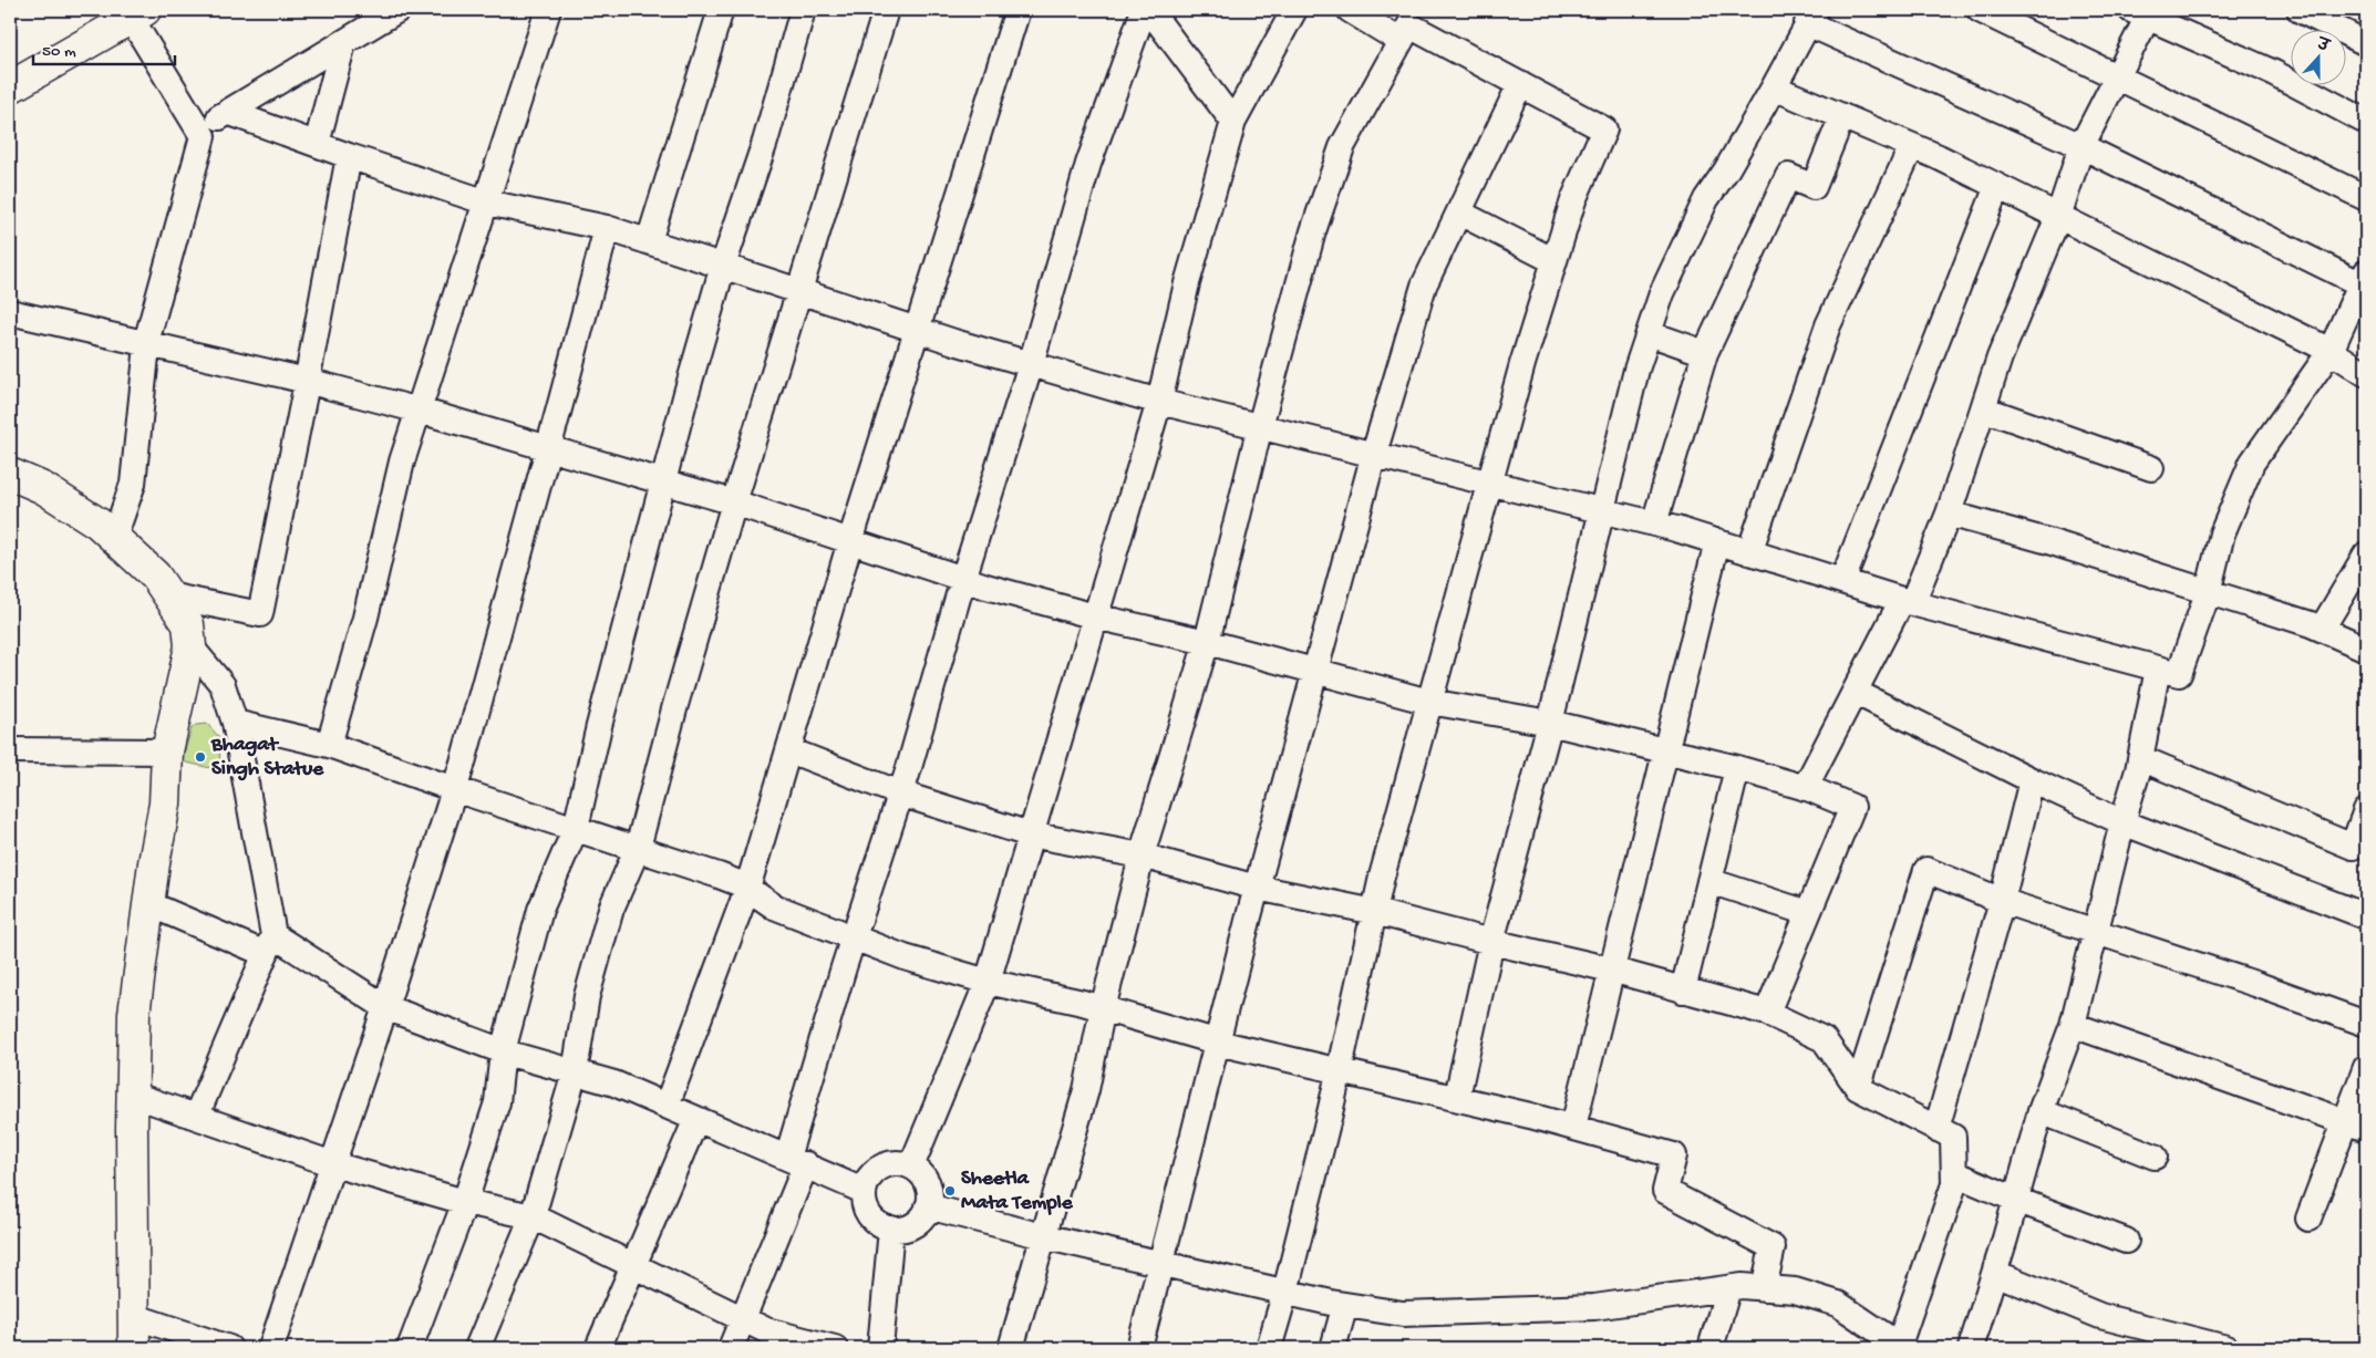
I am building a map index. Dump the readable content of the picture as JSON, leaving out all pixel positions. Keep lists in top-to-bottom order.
{
  "places": ["Bhagat Singh Statue", "Sheetla Mata Temple"],
  "scale_bar": "50 m",
  "north": "top"
}
